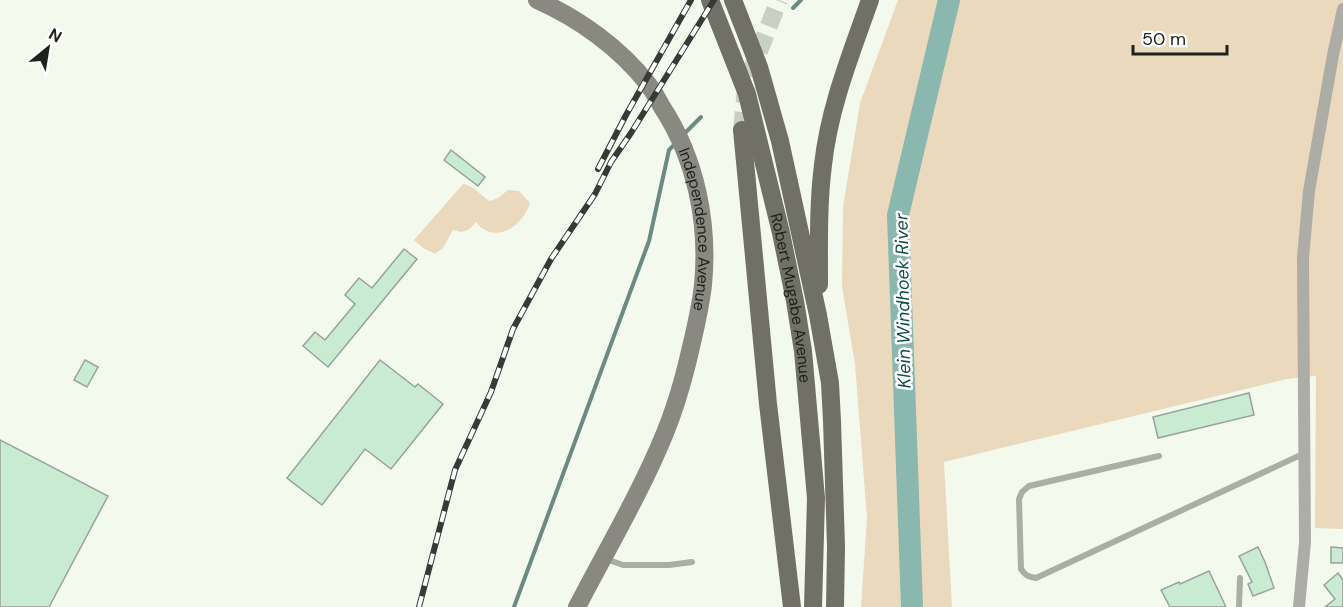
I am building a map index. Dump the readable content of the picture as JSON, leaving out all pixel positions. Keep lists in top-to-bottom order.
{
  "streets": {
    "main road": ["Independence Avenue", "Robert Mugabe Avenue"]
  },
  "water": ["Klein Windhoek River"],
  "scale_bar": "50 m",
  "north": "top right"
}
